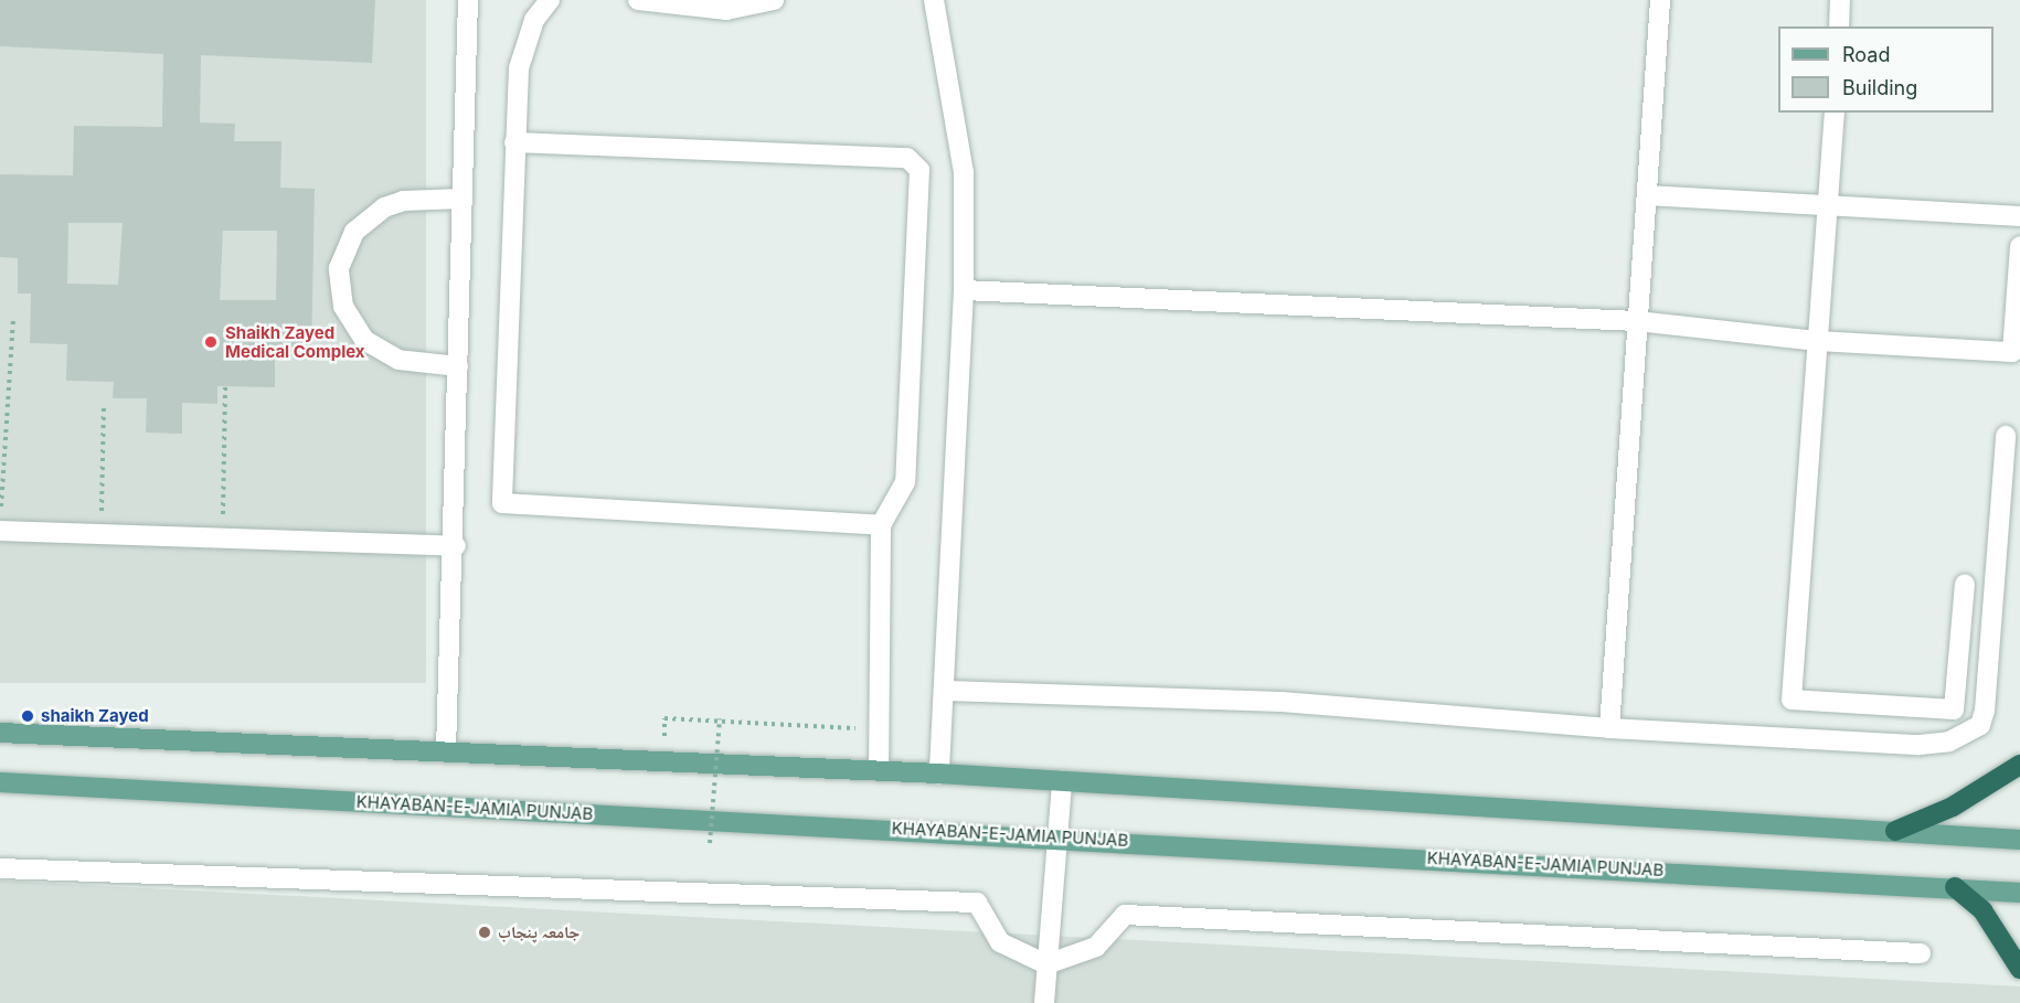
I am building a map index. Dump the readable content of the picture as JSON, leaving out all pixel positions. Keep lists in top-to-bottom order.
{
  "streets": {
    "main road": ["KHAYABAN-E-JAMIA PUNJAB"]
  },
  "places": ["Shaikh Zayed Medical Complex", "shaikh Zayed", "جامعہ پنجاب"],
  "legend": ["Road", "Building"]
}
